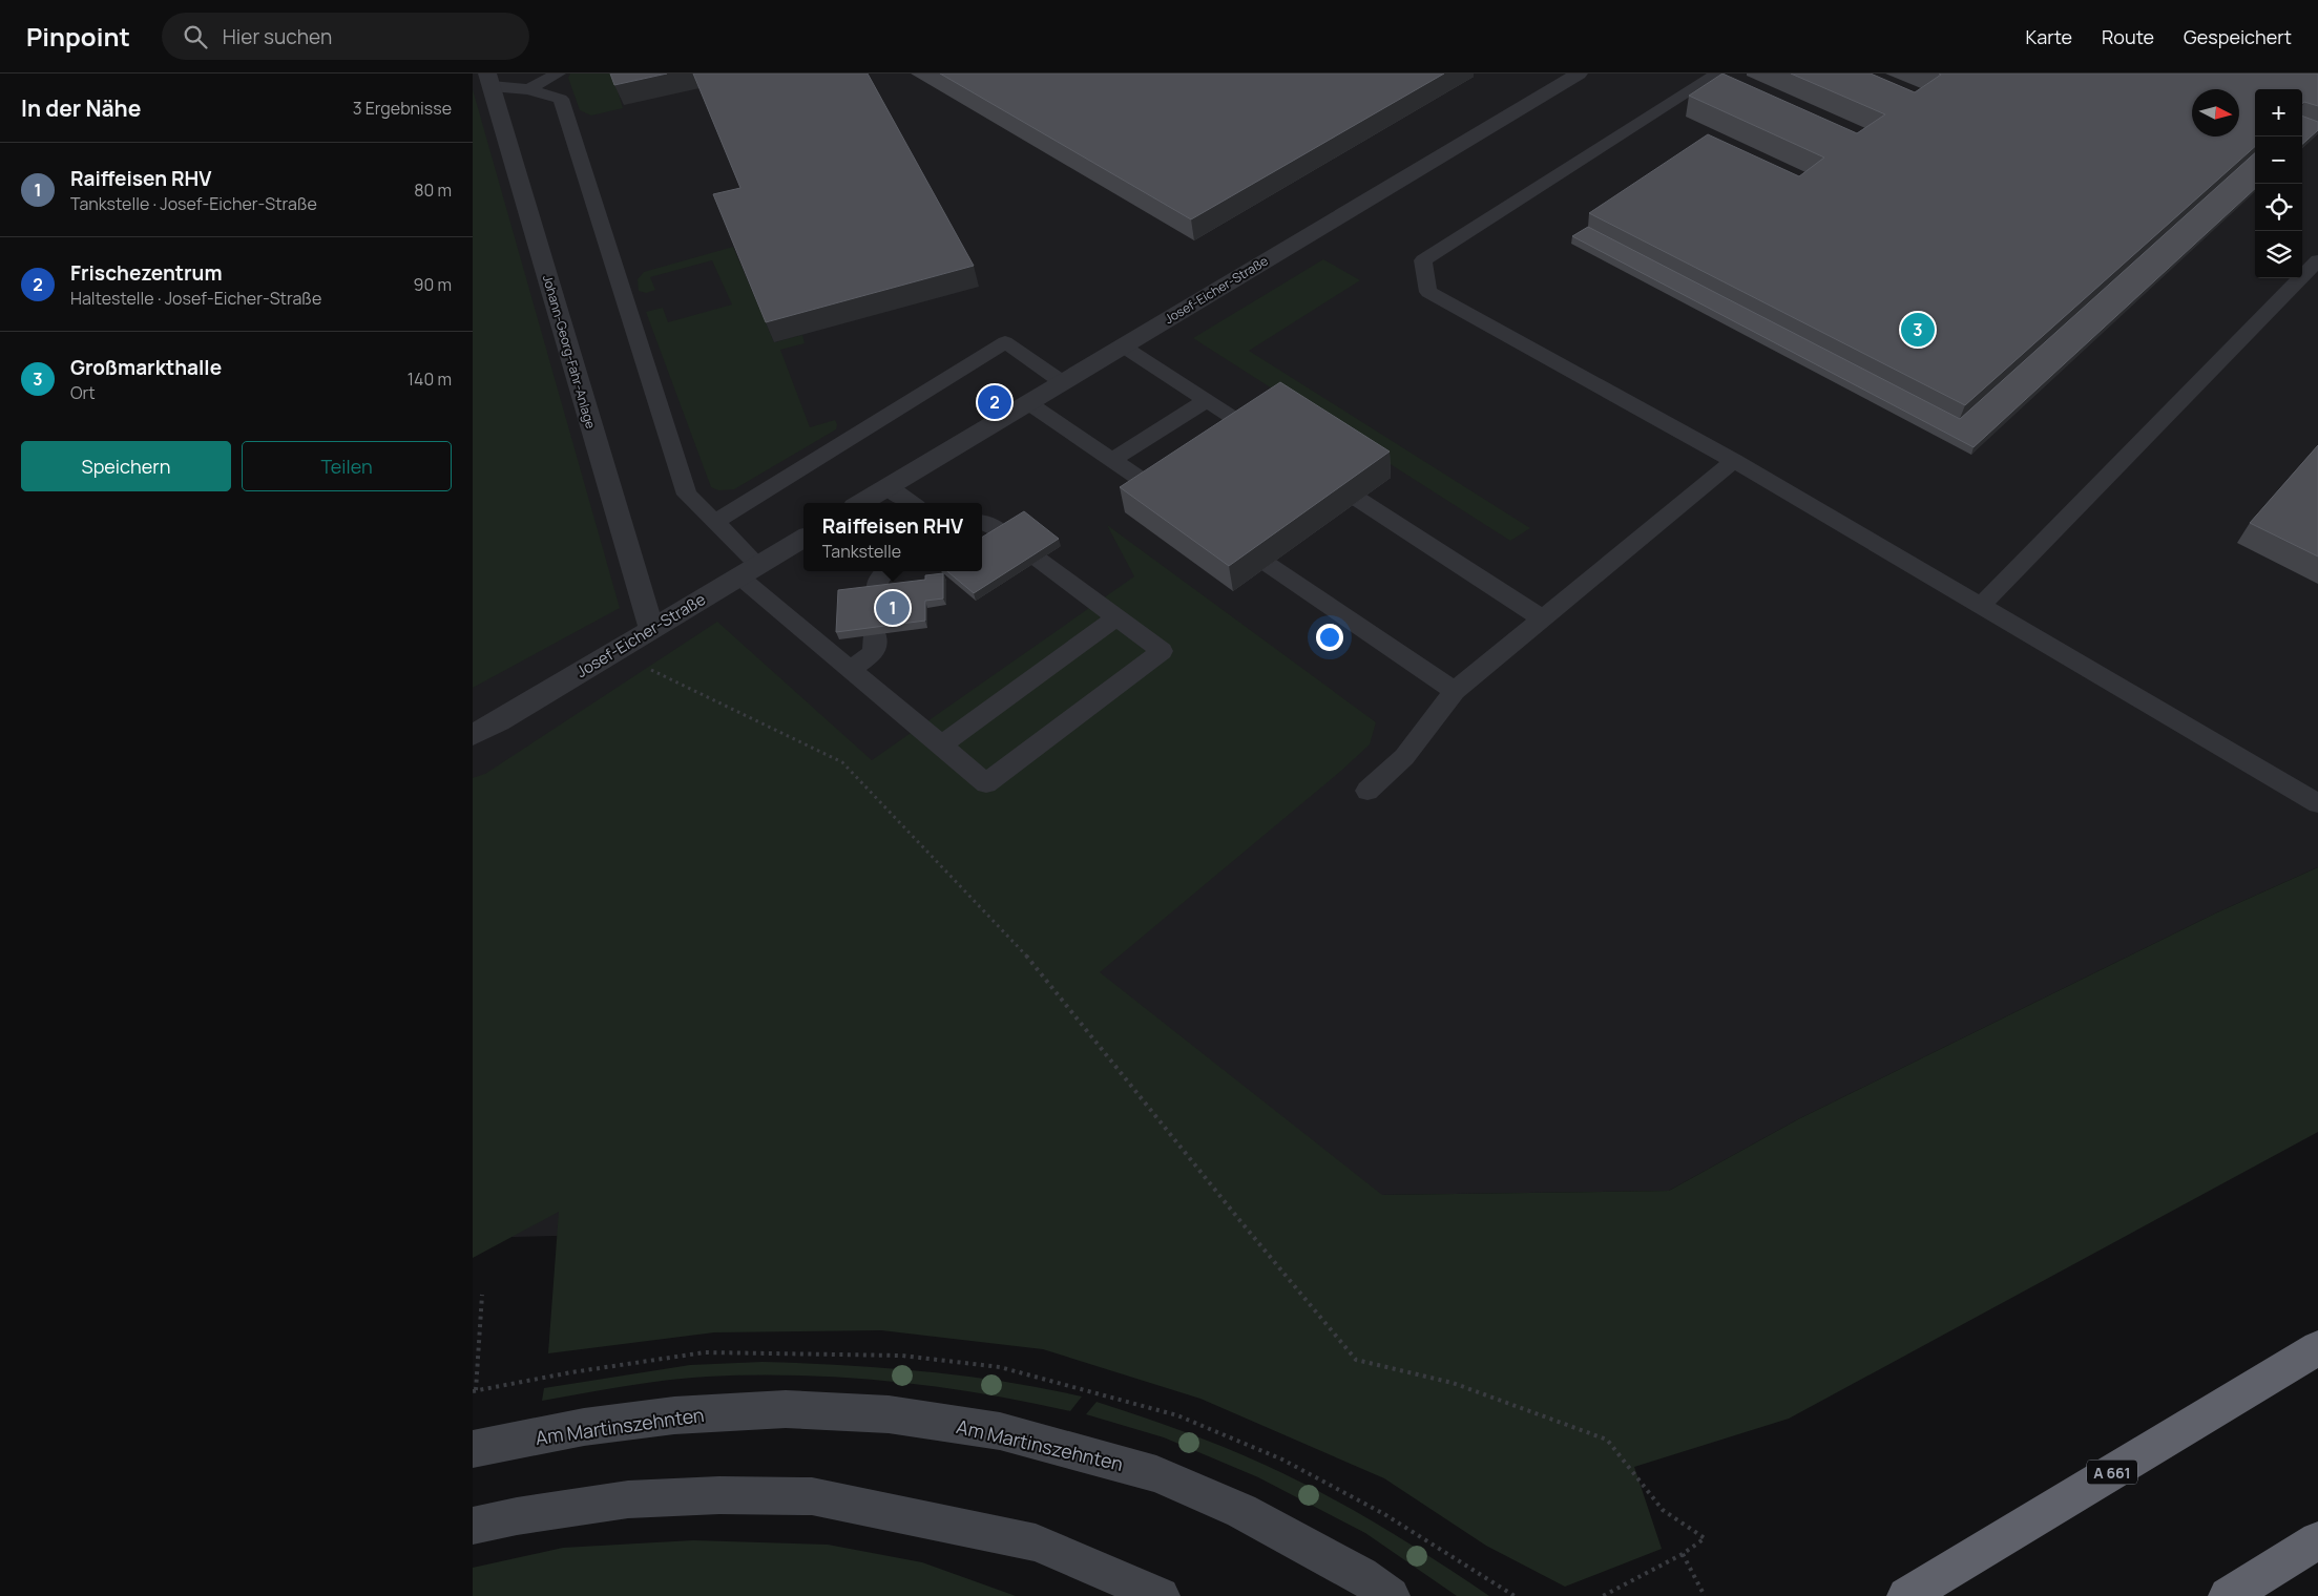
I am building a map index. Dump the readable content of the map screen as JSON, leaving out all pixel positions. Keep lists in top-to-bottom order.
{
  "streets": {
    "highway": ["A 661"],
    "main road": ["Am Martinszehnten"],
    "street": ["Josef-Eicher-Straße", "Johann-Georg-Fahr-Anlage"]
  },
  "crossings": [
    ["Josef-Eicher-Straße", "Johann-Georg-Fahr-Anlage"]
  ],
  "north": "right",
  "page": {
    "header": "Pinpoint",
    "search": "Hier suchen",
    "nav": ["Karte", "Route", "Gespeichert"],
    "heading": ["In der Nähe", "3 Ergebnisse"],
    "map_buttons": ["+", "−"],
    "list": [
      {
        "mark": "1",
        "name": "Raiffeisen RHV",
        "note": "Tankstelle · Josef-Eicher-Straße",
        "value": "80 m"
      },
      {
        "mark": "2",
        "name": "Frischezentrum",
        "note": "Haltestelle · Josef-Eicher-Straße",
        "value": "90 m"
      },
      {
        "mark": "3",
        "name": "Großmarkthalle",
        "note": "Ort",
        "value": "140 m"
      }
    ],
    "pins": ["3", "2", "1"],
    "buttons": ["Speichern", "Teilen"],
    "popup": ["Raiffeisen RHV", "Tankstelle"]
  }
}
